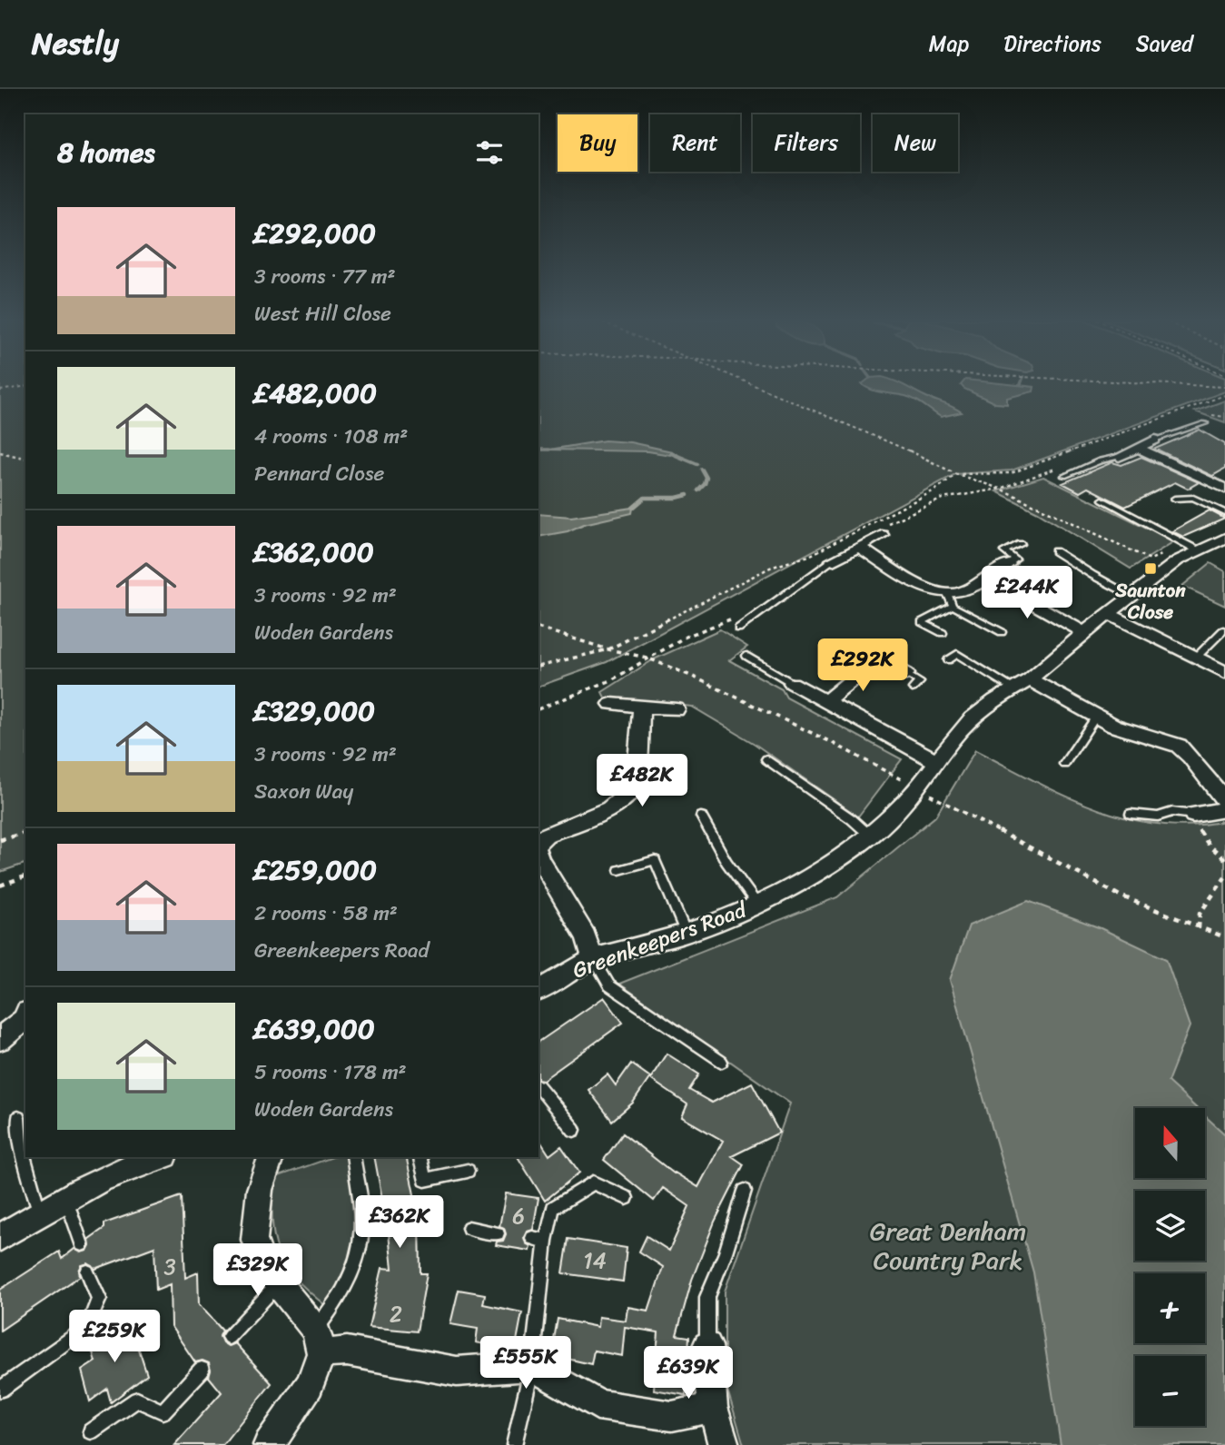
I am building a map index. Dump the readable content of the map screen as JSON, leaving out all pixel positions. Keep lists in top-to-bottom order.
{
  "streets": {
    "street": ["Greenkeepers Road"]
  },
  "parks": ["Great Denham Country Park"],
  "places": {
    "transit": ["Saunton Close"]
  },
  "house_numbers": [
    "6",
    "14",
    "3",
    "2"
  ],
  "north": "top",
  "page": {
    "header": "Nestly",
    "nav": ["Map", "Directions", "Saved"],
    "chip": [
      "Buy",
      "Rent",
      "Filters",
      "New"
    ],
    "heading": "8 homes",
    "list": [
      {
        "name": "£292,000",
        "note": "3 rooms · 77 m² · West Hill Close"
      },
      {
        "name": "£482,000",
        "note": "4 rooms · 108 m² · Pennard Close"
      },
      {
        "name": "£362,000",
        "note": "3 rooms · 92 m² · Woden Gardens"
      },
      {
        "name": "£329,000",
        "note": "3 rooms · 92 m² · Saxon Way"
      },
      {
        "name": "£259,000",
        "note": "2 rooms · 58 m² · Greenkeepers Road"
      },
      {
        "name": "£639,000",
        "note": "5 rooms · 178 m² · Woden Gardens"
      }
    ],
    "price": [
      "£244K",
      "£292K",
      "£482K",
      "£362K",
      "£329K",
      "£259K",
      "£555K",
      "£639K"
    ],
    "map_buttons": ["+", "−"]
  }
}
